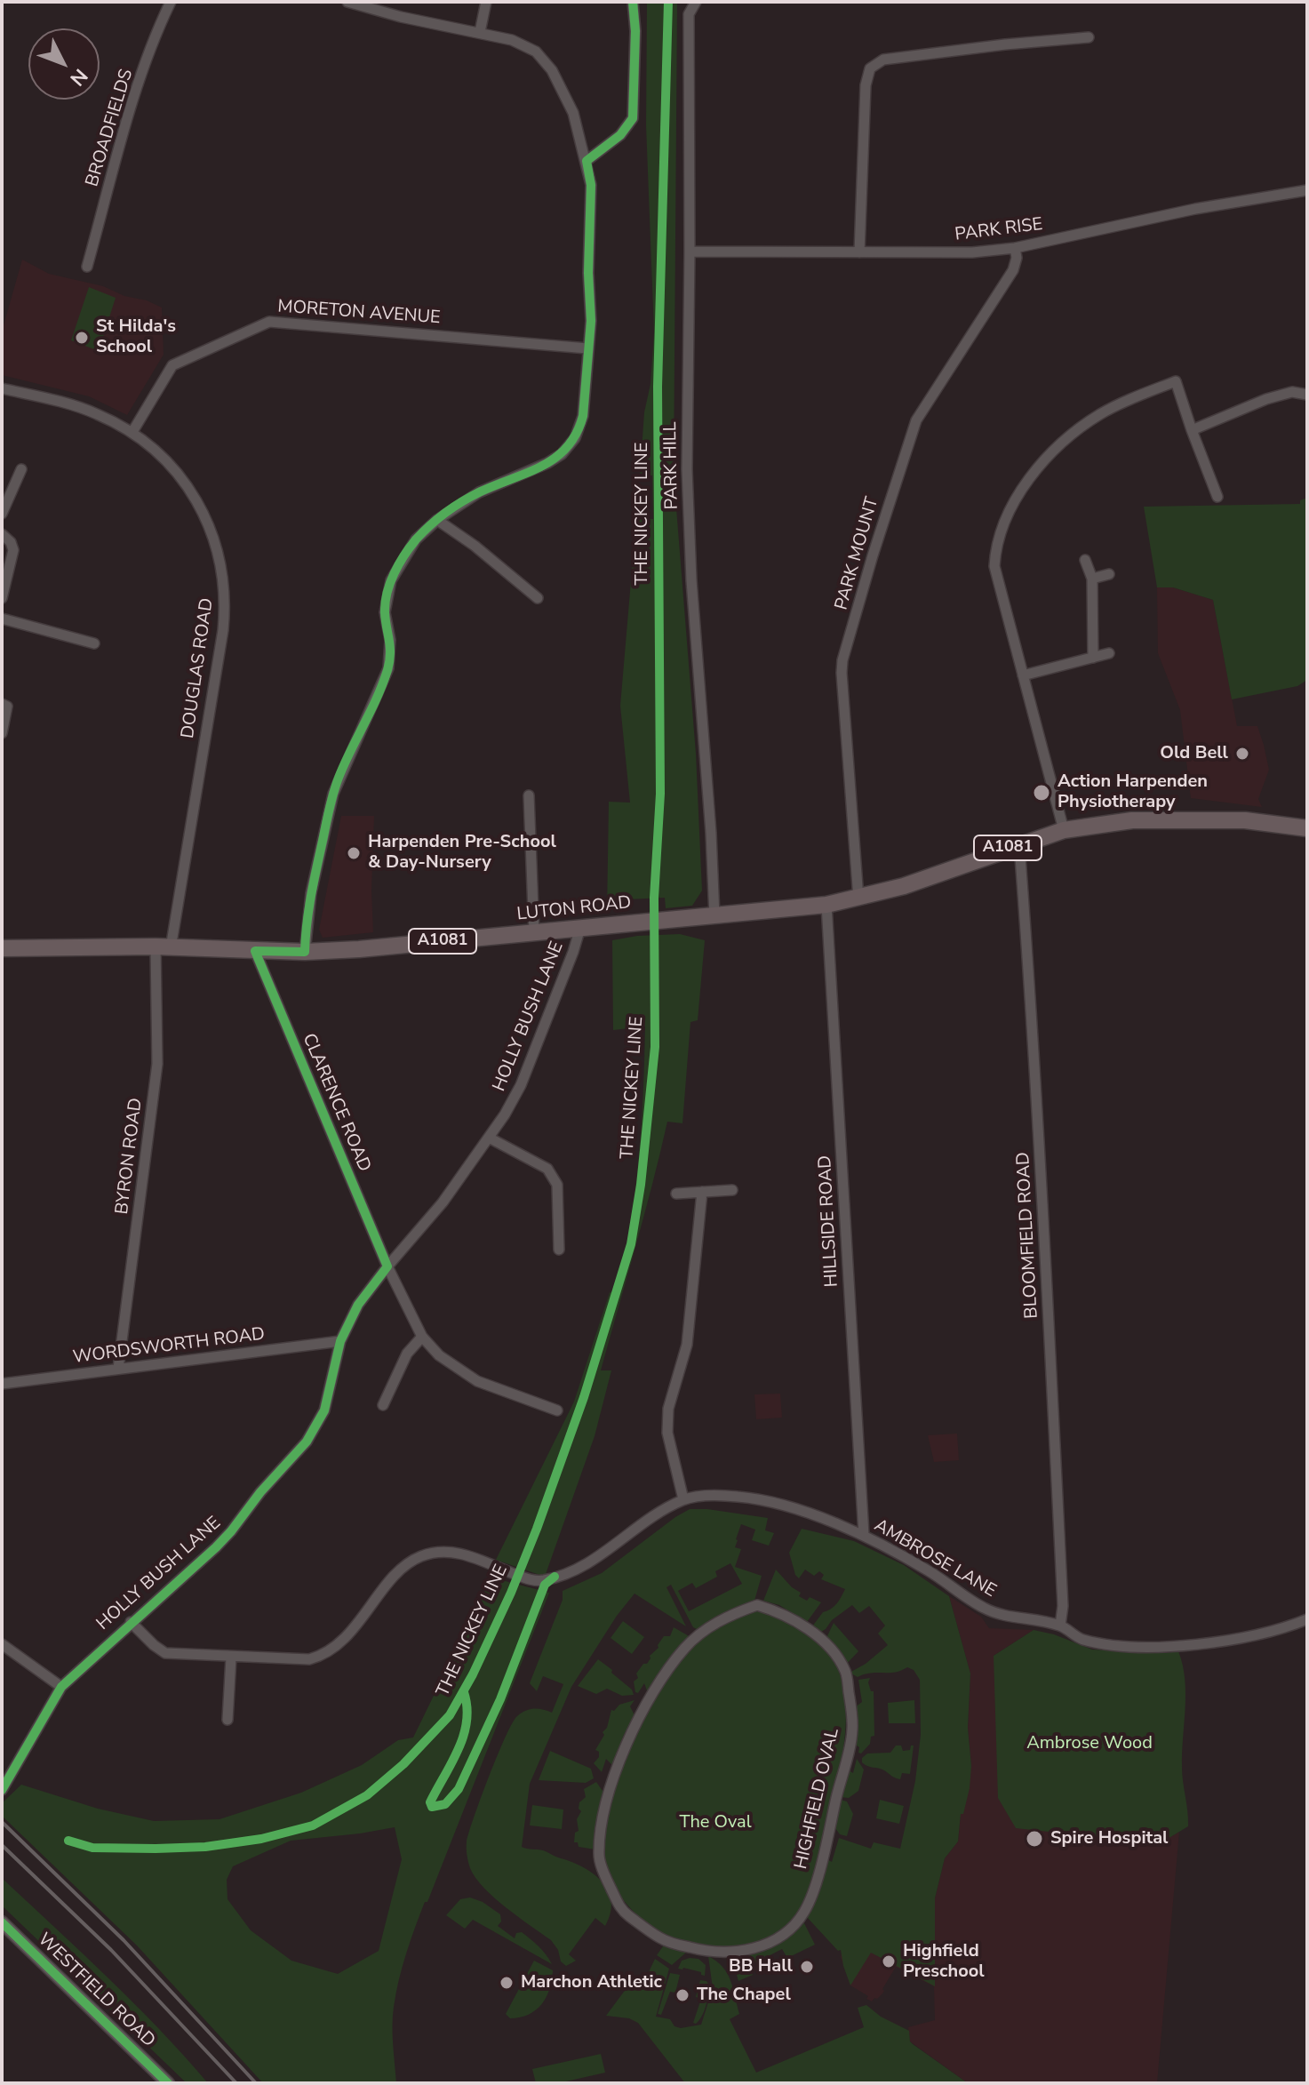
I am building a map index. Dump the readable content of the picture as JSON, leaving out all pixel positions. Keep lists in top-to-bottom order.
{
  "streets": {
    "main road": ["A1081", "LUTON ROAD"],
    "street": [
      "BROADFIELDS",
      "PARK RISE",
      "MORETON AVENUE",
      "PARK HILL",
      "PARK MOUNT",
      "DOUGLAS ROAD",
      "HOLLY BUSH LANE",
      "CLARENCE ROAD",
      "BYRON ROAD",
      "HILLSIDE ROAD",
      "BLOOMFIELD ROAD",
      "WORDSWORTH ROAD",
      "AMBROSE LANE",
      "HIGHFIELD OVAL",
      "WESTFIELD ROAD"
    ],
    "cycle path": ["THE NICKEY LINE"]
  },
  "crossings": [
    ["PARK RISE", "PARK HILL"],
    ["PARK RISE", "PARK MOUNT"],
    ["MORETON AVENUE", "DOUGLAS ROAD"],
    ["PARK HILL", "LUTON ROAD"],
    ["PARK MOUNT", "LUTON ROAD"],
    ["DOUGLAS ROAD", "LUTON ROAD"],
    ["DOUGLAS ROAD", "BYRON ROAD"],
    ["LUTON ROAD", "HOLLY BUSH LANE"],
    ["LUTON ROAD", "CLARENCE ROAD"],
    ["LUTON ROAD", "BYRON ROAD"],
    ["LUTON ROAD", "HILLSIDE ROAD"],
    ["LUTON ROAD", "BLOOMFIELD ROAD"],
    ["HOLLY BUSH LANE", "CLARENCE ROAD"],
    ["HOLLY BUSH LANE", "WORDSWORTH ROAD"],
    ["HOLLY BUSH LANE", "AMBROSE LANE"],
    ["BYRON ROAD", "WORDSWORTH ROAD"],
    ["HILLSIDE ROAD", "AMBROSE LANE"],
    ["BLOOMFIELD ROAD", "AMBROSE LANE"]
  ],
  "parks": ["Ambrose Wood", "The Oval"],
  "places": [
    "St Hilda's School",
    "Old Bell",
    "Action Harpenden Physiotherapy",
    "Harpenden Pre-School & Day-Nursery",
    "Spire Hospital",
    "Highfield Preschool",
    "BB Hall",
    "Marchon Athletic",
    "The Chapel"
  ],
  "north": "bottom right"
}
